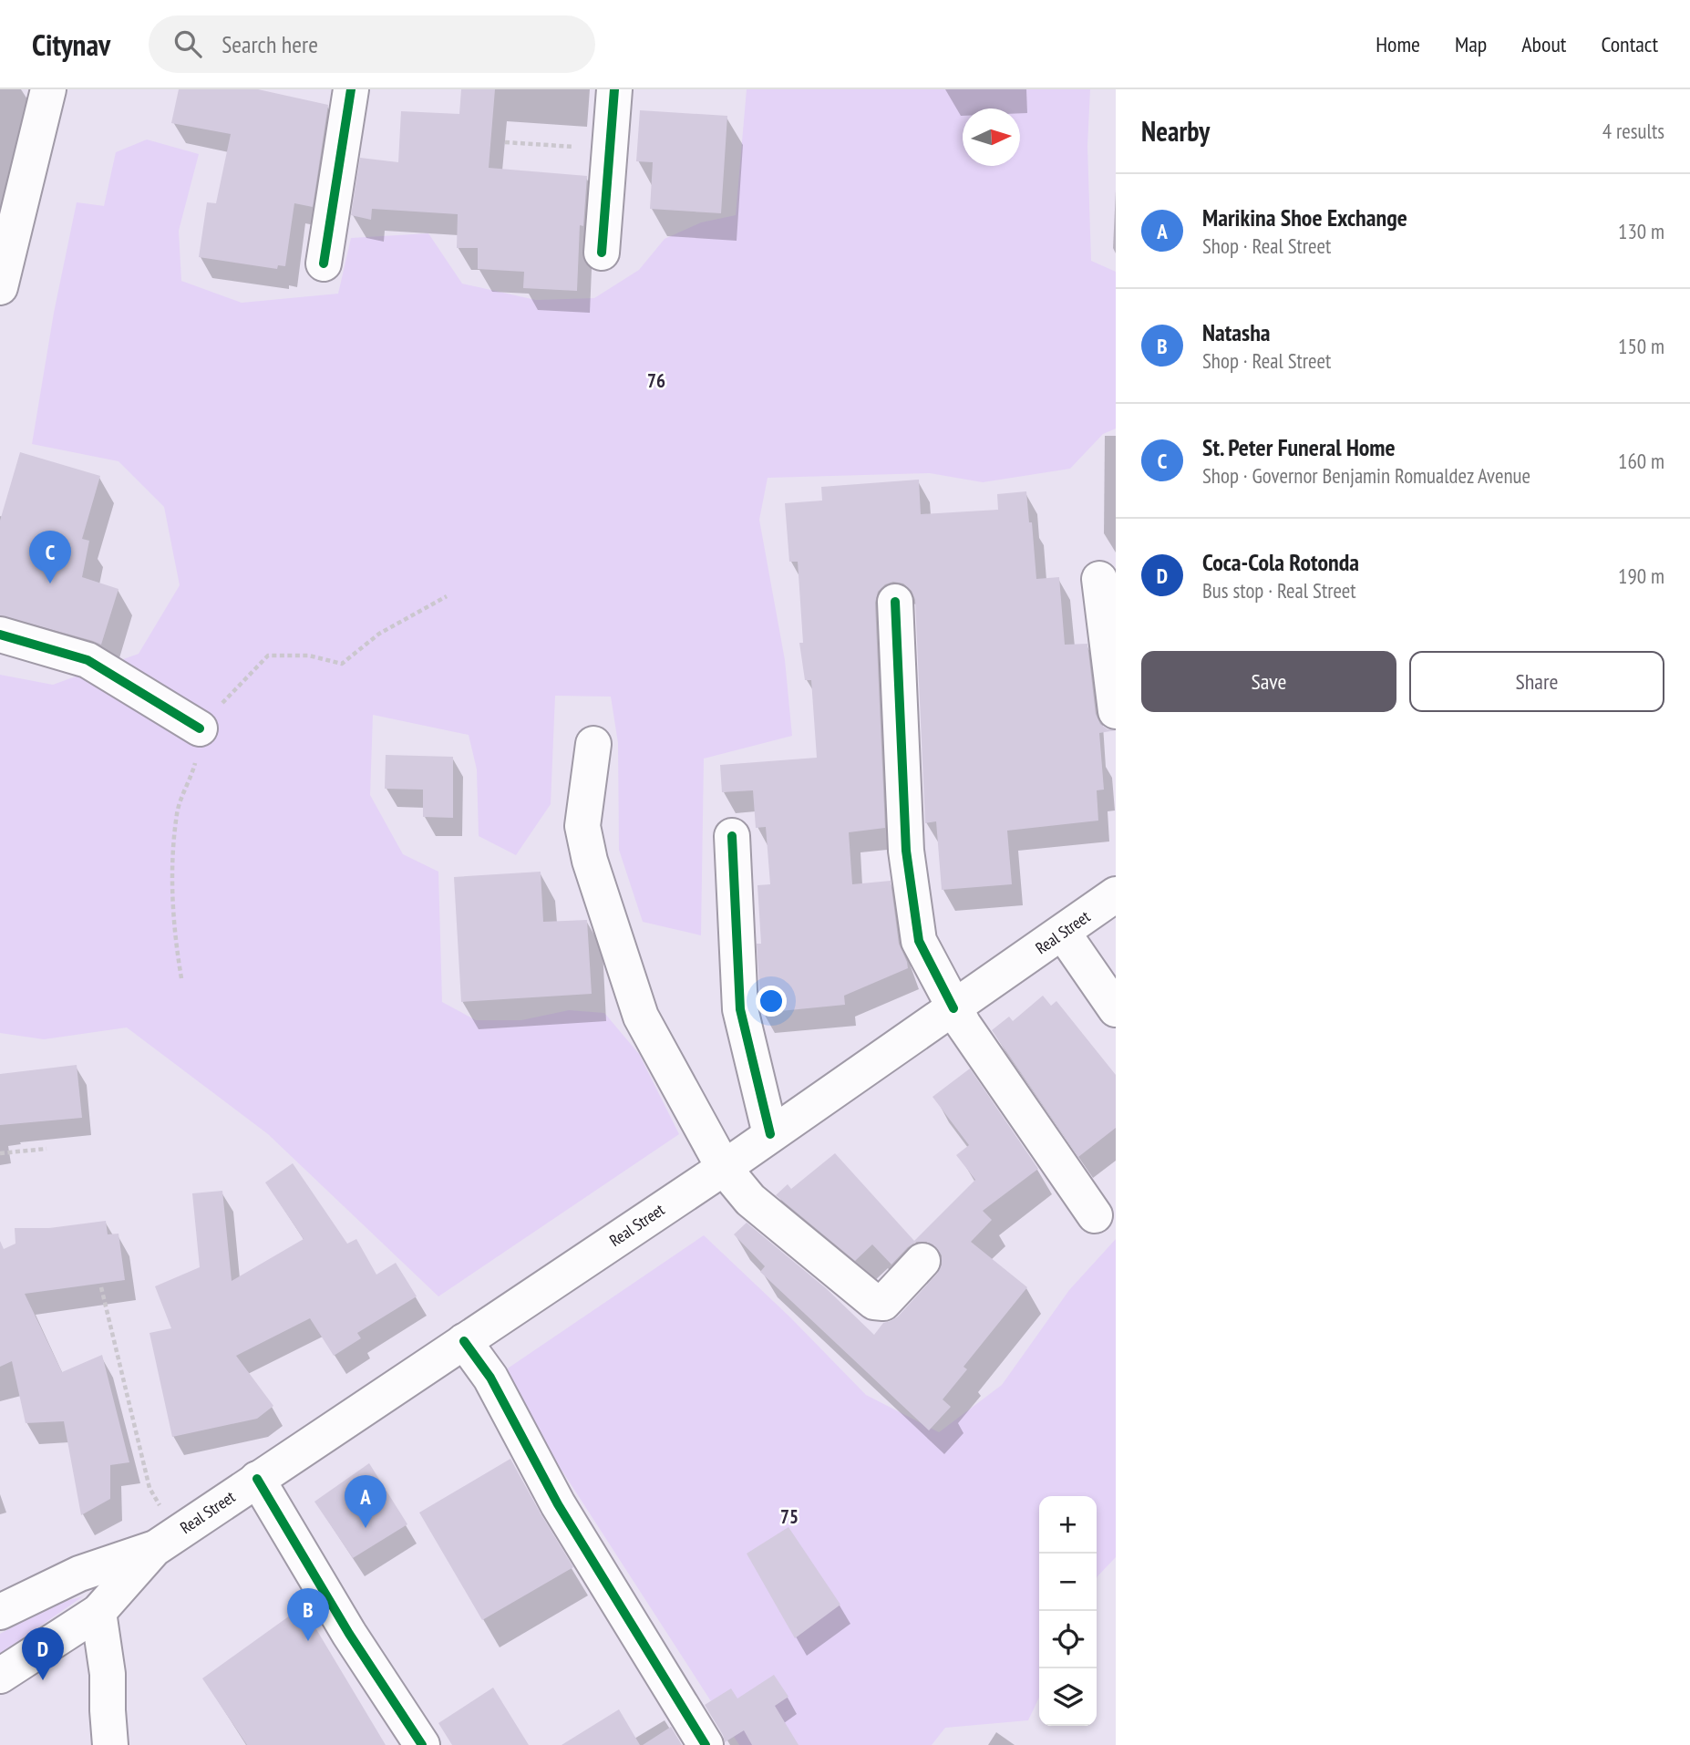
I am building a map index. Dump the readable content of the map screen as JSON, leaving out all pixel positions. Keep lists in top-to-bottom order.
{
  "streets": {
    "street": ["Real Street"]
  },
  "districts": ["76", "75"],
  "north": "right",
  "page": {
    "header": "Citynav",
    "search": "Search here",
    "nav": [
      "Home",
      "Map",
      "About",
      "Contact"
    ],
    "heading": ["Nearby", "4 results"],
    "list": [
      {
        "mark": "A",
        "name": "Marikina Shoe Exchange",
        "note": "Shop · Real Street",
        "value": "130 m"
      },
      {
        "mark": "B",
        "name": "Natasha",
        "note": "Shop · Real Street",
        "value": "150 m"
      },
      {
        "mark": "C",
        "name": "St. Peter Funeral Home",
        "note": "Shop · Governor Benjamin Romualdez Avenue",
        "value": "160 m"
      },
      {
        "mark": "D",
        "name": "Coca-Cola Rotonda",
        "note": "Bus stop · Real Street",
        "value": "190 m"
      }
    ],
    "pins": [
      "C",
      "A",
      "B",
      "D"
    ],
    "buttons": ["Save", "Share"],
    "map_buttons": ["+", "−"]
  }
}
